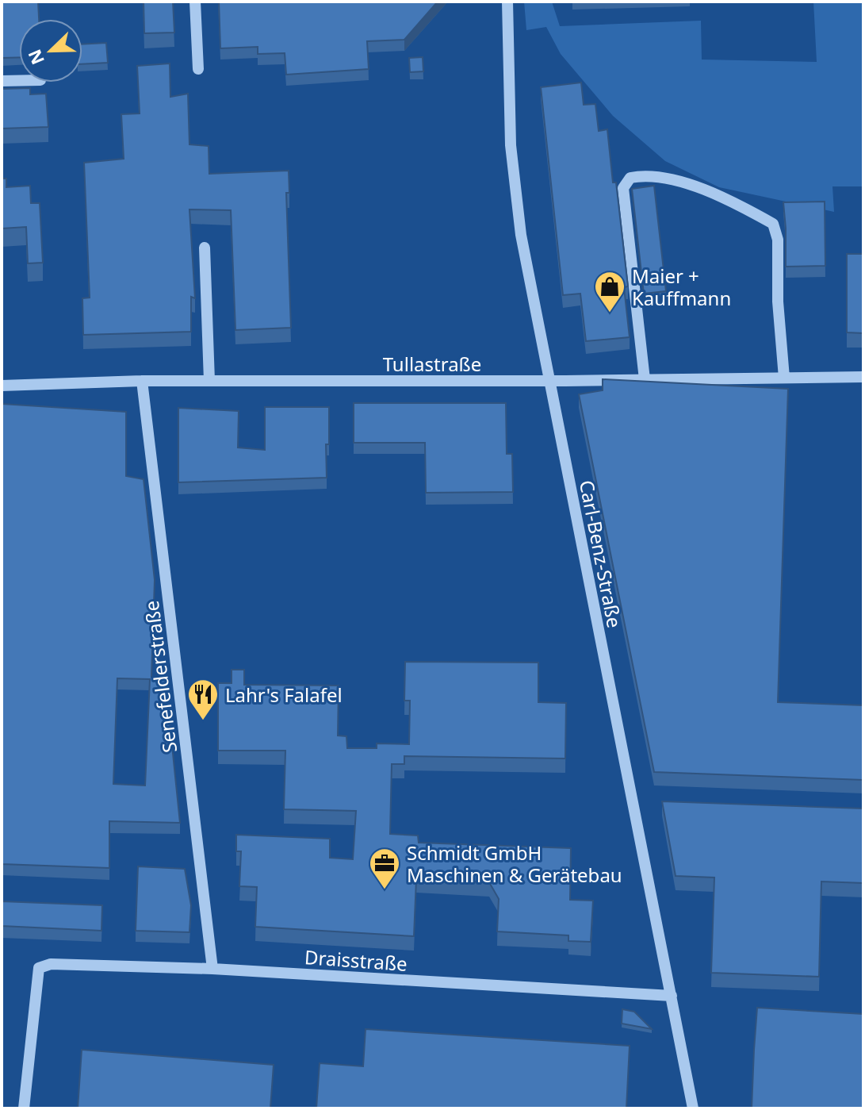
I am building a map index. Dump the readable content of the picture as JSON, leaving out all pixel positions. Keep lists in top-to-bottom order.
{
  "streets": {
    "street": [
      "Tullastraße",
      "Carl-Benz-Straße",
      "Senefelderstraße",
      "Draisstraße"
    ]
  },
  "crossings": [
    ["Tullastraße", "Carl-Benz-Straße"],
    ["Tullastraße", "Senefelderstraße"],
    ["Carl-Benz-Straße", "Draisstraße"],
    ["Senefelderstraße", "Draisstraße"]
  ],
  "places": {
    "shop": ["Maier + Kauffmann"],
    "restaurant": ["Lahr's Falafel"],
    "office": ["Schmidt GmbH Maschinen & Gerätebau"]
  },
  "north": "bottom left"
}
